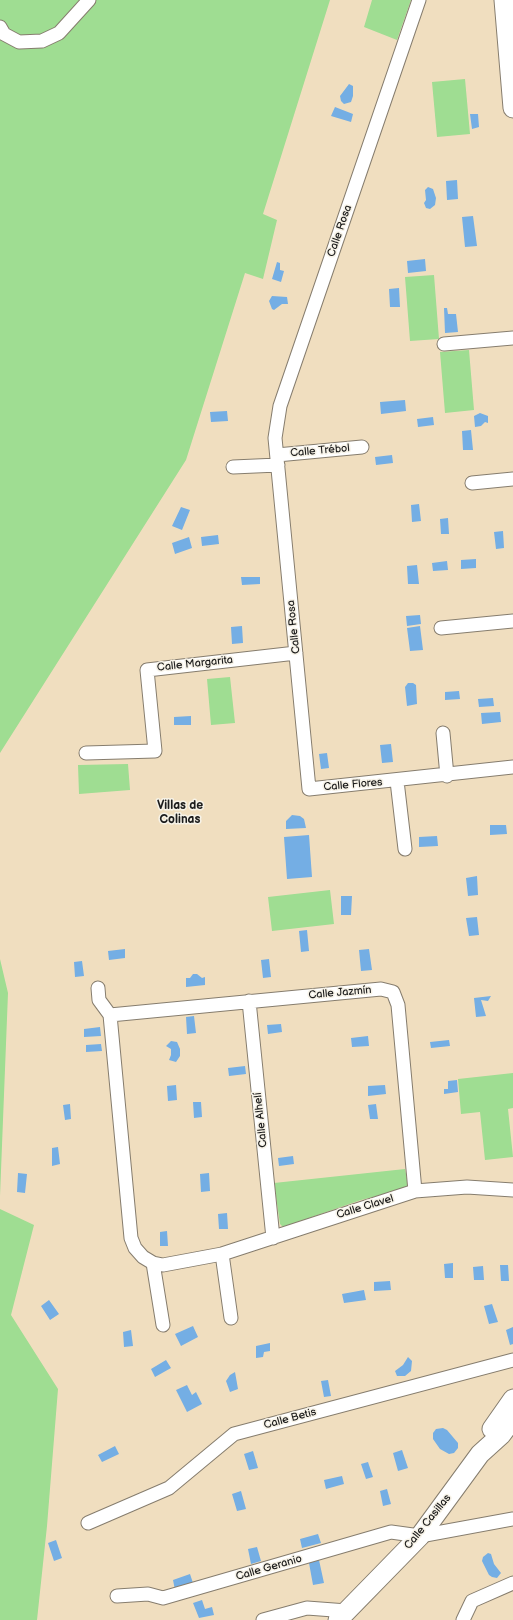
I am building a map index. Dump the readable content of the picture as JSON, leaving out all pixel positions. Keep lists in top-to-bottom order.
{
  "streets": {
    "street": [
      "Calle Rosa",
      "Calle Trébol",
      "Calle Margarita",
      "Calle Flores",
      "Calle Jazmín",
      "Calle Alhelí",
      "Calle Clavel",
      "Calle Betis",
      "Calle Casillas",
      "Calle Geranio"
    ]
  },
  "crossings": [
    ["Calle Rosa", "Calle Trébol"],
    ["Calle Rosa", "Calle Margarita"],
    ["Calle Rosa", "Calle Flores"],
    ["Calle Jazmín", "Calle Alhelí"],
    ["Calle Jazmín", "Calle Clavel"],
    ["Calle Alhelí", "Calle Clavel"],
    ["Calle Casillas", "Calle Geranio"]
  ],
  "districts": ["Villas de Colinas"]
}
